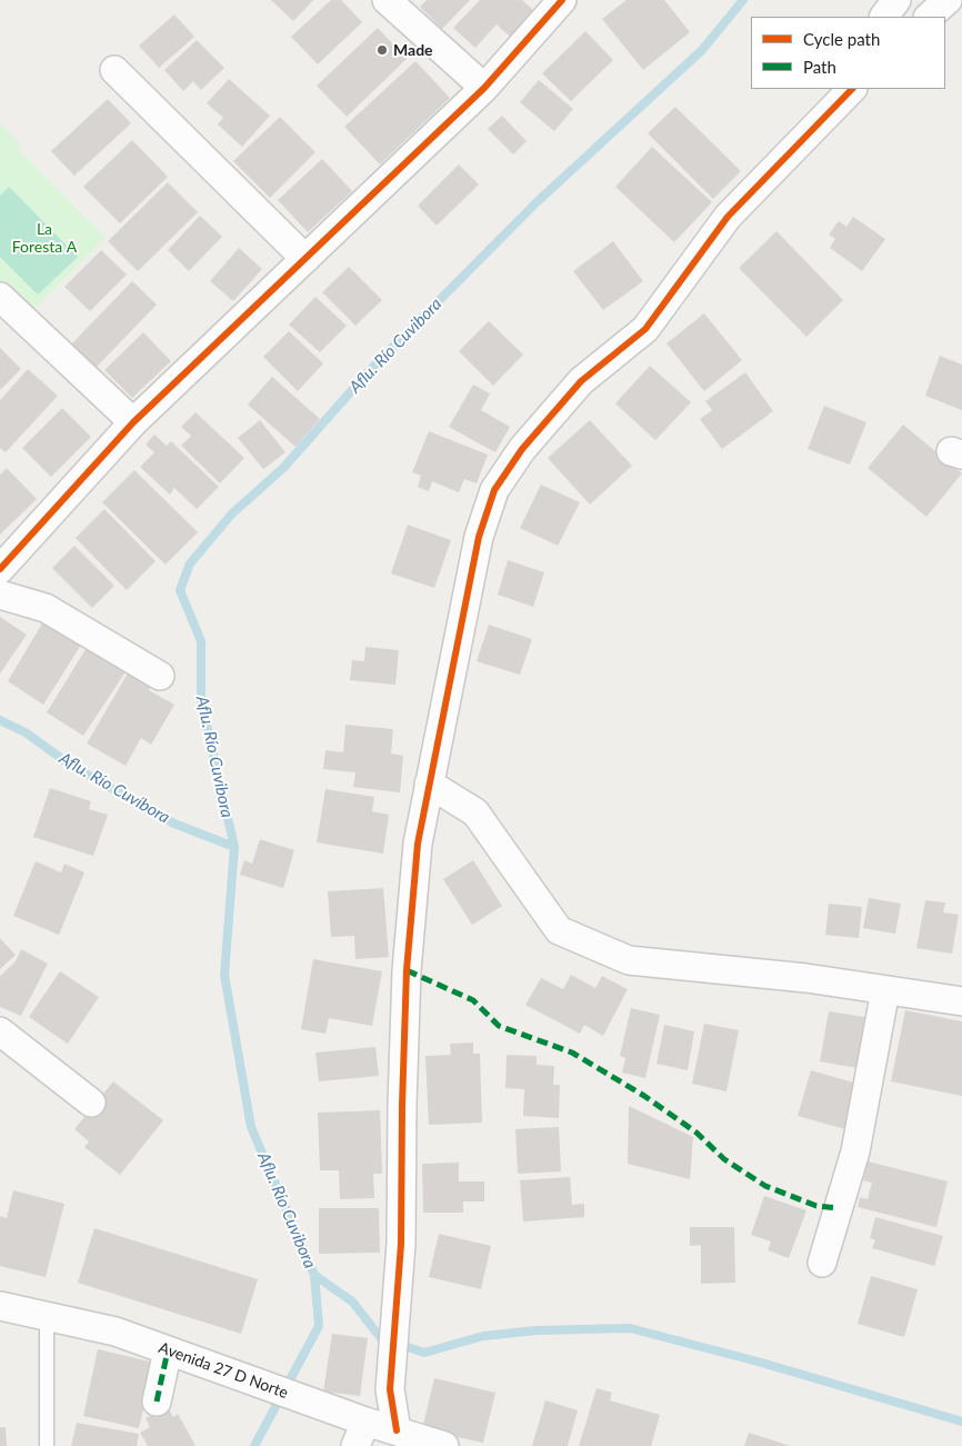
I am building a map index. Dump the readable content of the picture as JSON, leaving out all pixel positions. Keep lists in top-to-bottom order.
{
  "streets": {
    "street": ["Avenida 27 D Norte"]
  },
  "water": ["Aflu. Río Cuvibora", "Aflu. Río Cuvíbora"],
  "parks": ["La Foresta A"],
  "places": ["Made"],
  "legend": ["Cycle path", "Path"]
}
